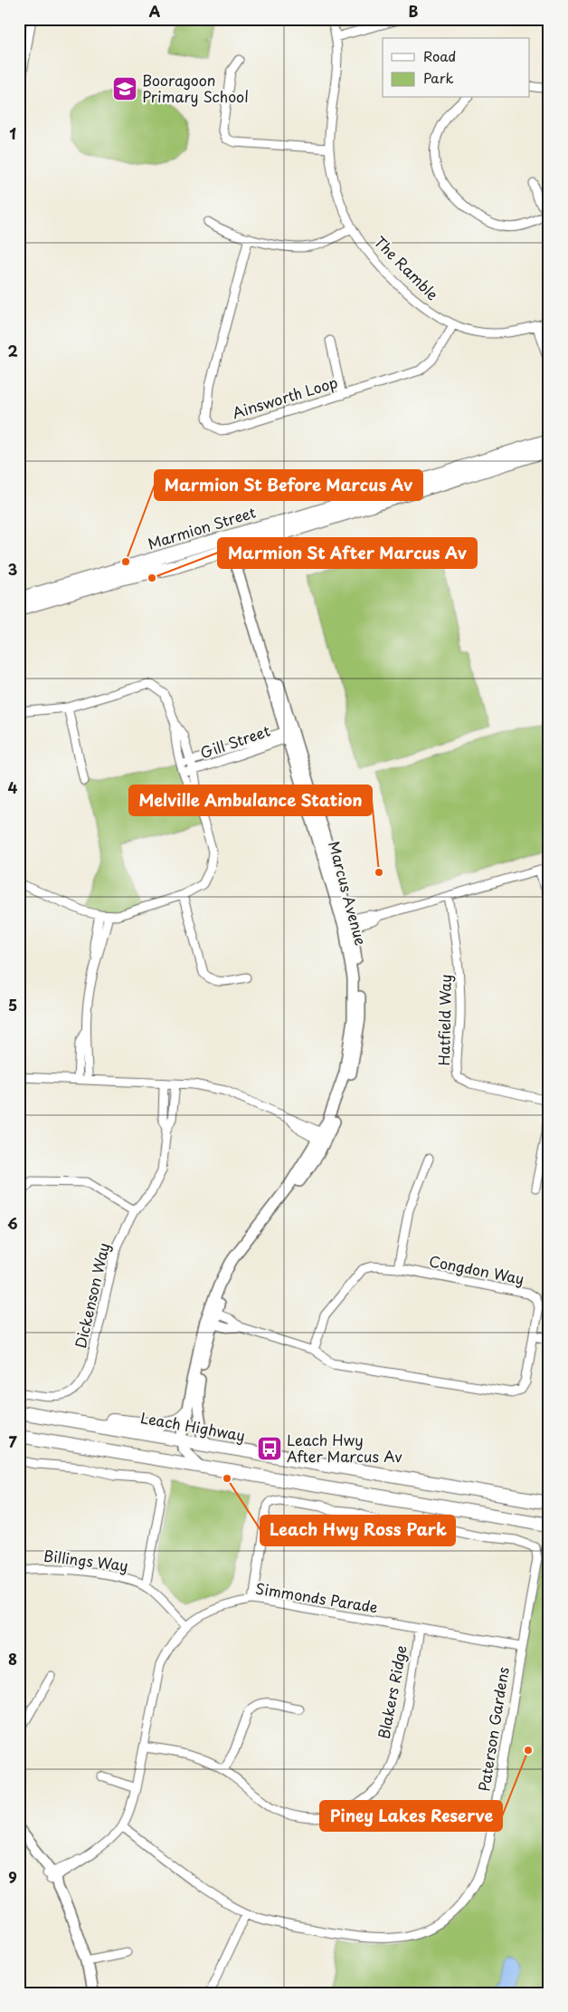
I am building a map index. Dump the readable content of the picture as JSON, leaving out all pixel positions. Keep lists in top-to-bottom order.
{
  "streets": {
    "main road": ["Marmion Street", "Leach Highway"],
    "street": [
      "The Ramble",
      "Ainsworth Loop",
      "Gill Street",
      "Marcus Avenue",
      "Hatfield Way",
      "Congdon Way",
      "Dickenson Way",
      "Billings Way",
      "Simmonds Parade",
      "Blakers Ridge",
      "Paterson Gardens"
    ]
  },
  "crossings": [
    ["The Ramble", "Ainsworth Loop"],
    ["Marmion Street", "Marcus Avenue"],
    ["Gill Street", "Marcus Avenue"],
    ["Marcus Avenue", "Congdon Way"],
    ["Marcus Avenue", "Leach Highway"],
    ["Billings Way", "Simmonds Parade"],
    ["Simmonds Parade", "Blakers Ridge"],
    ["Simmonds Parade", "Paterson Gardens"]
  ],
  "places": {
    "school or university": ["Booragoon Primary School"],
    "other": [
      "Marmion St Before Marcus Av",
      "Marmion St After Marcus Av",
      "Melville Ambulance Station",
      "Leach Hwy Ross Park",
      "Piney Lakes Reserve"
    ],
    "bus stop": ["Leach Hwy After Marcus Av"]
  },
  "legend": ["Road", "Park"],
  "grid": {
    "columns": ["A", "B"],
    "rows": [
      "1",
      "2",
      "3",
      "4",
      "5",
      "6",
      "7",
      "8",
      "9"
    ]
  }
}
